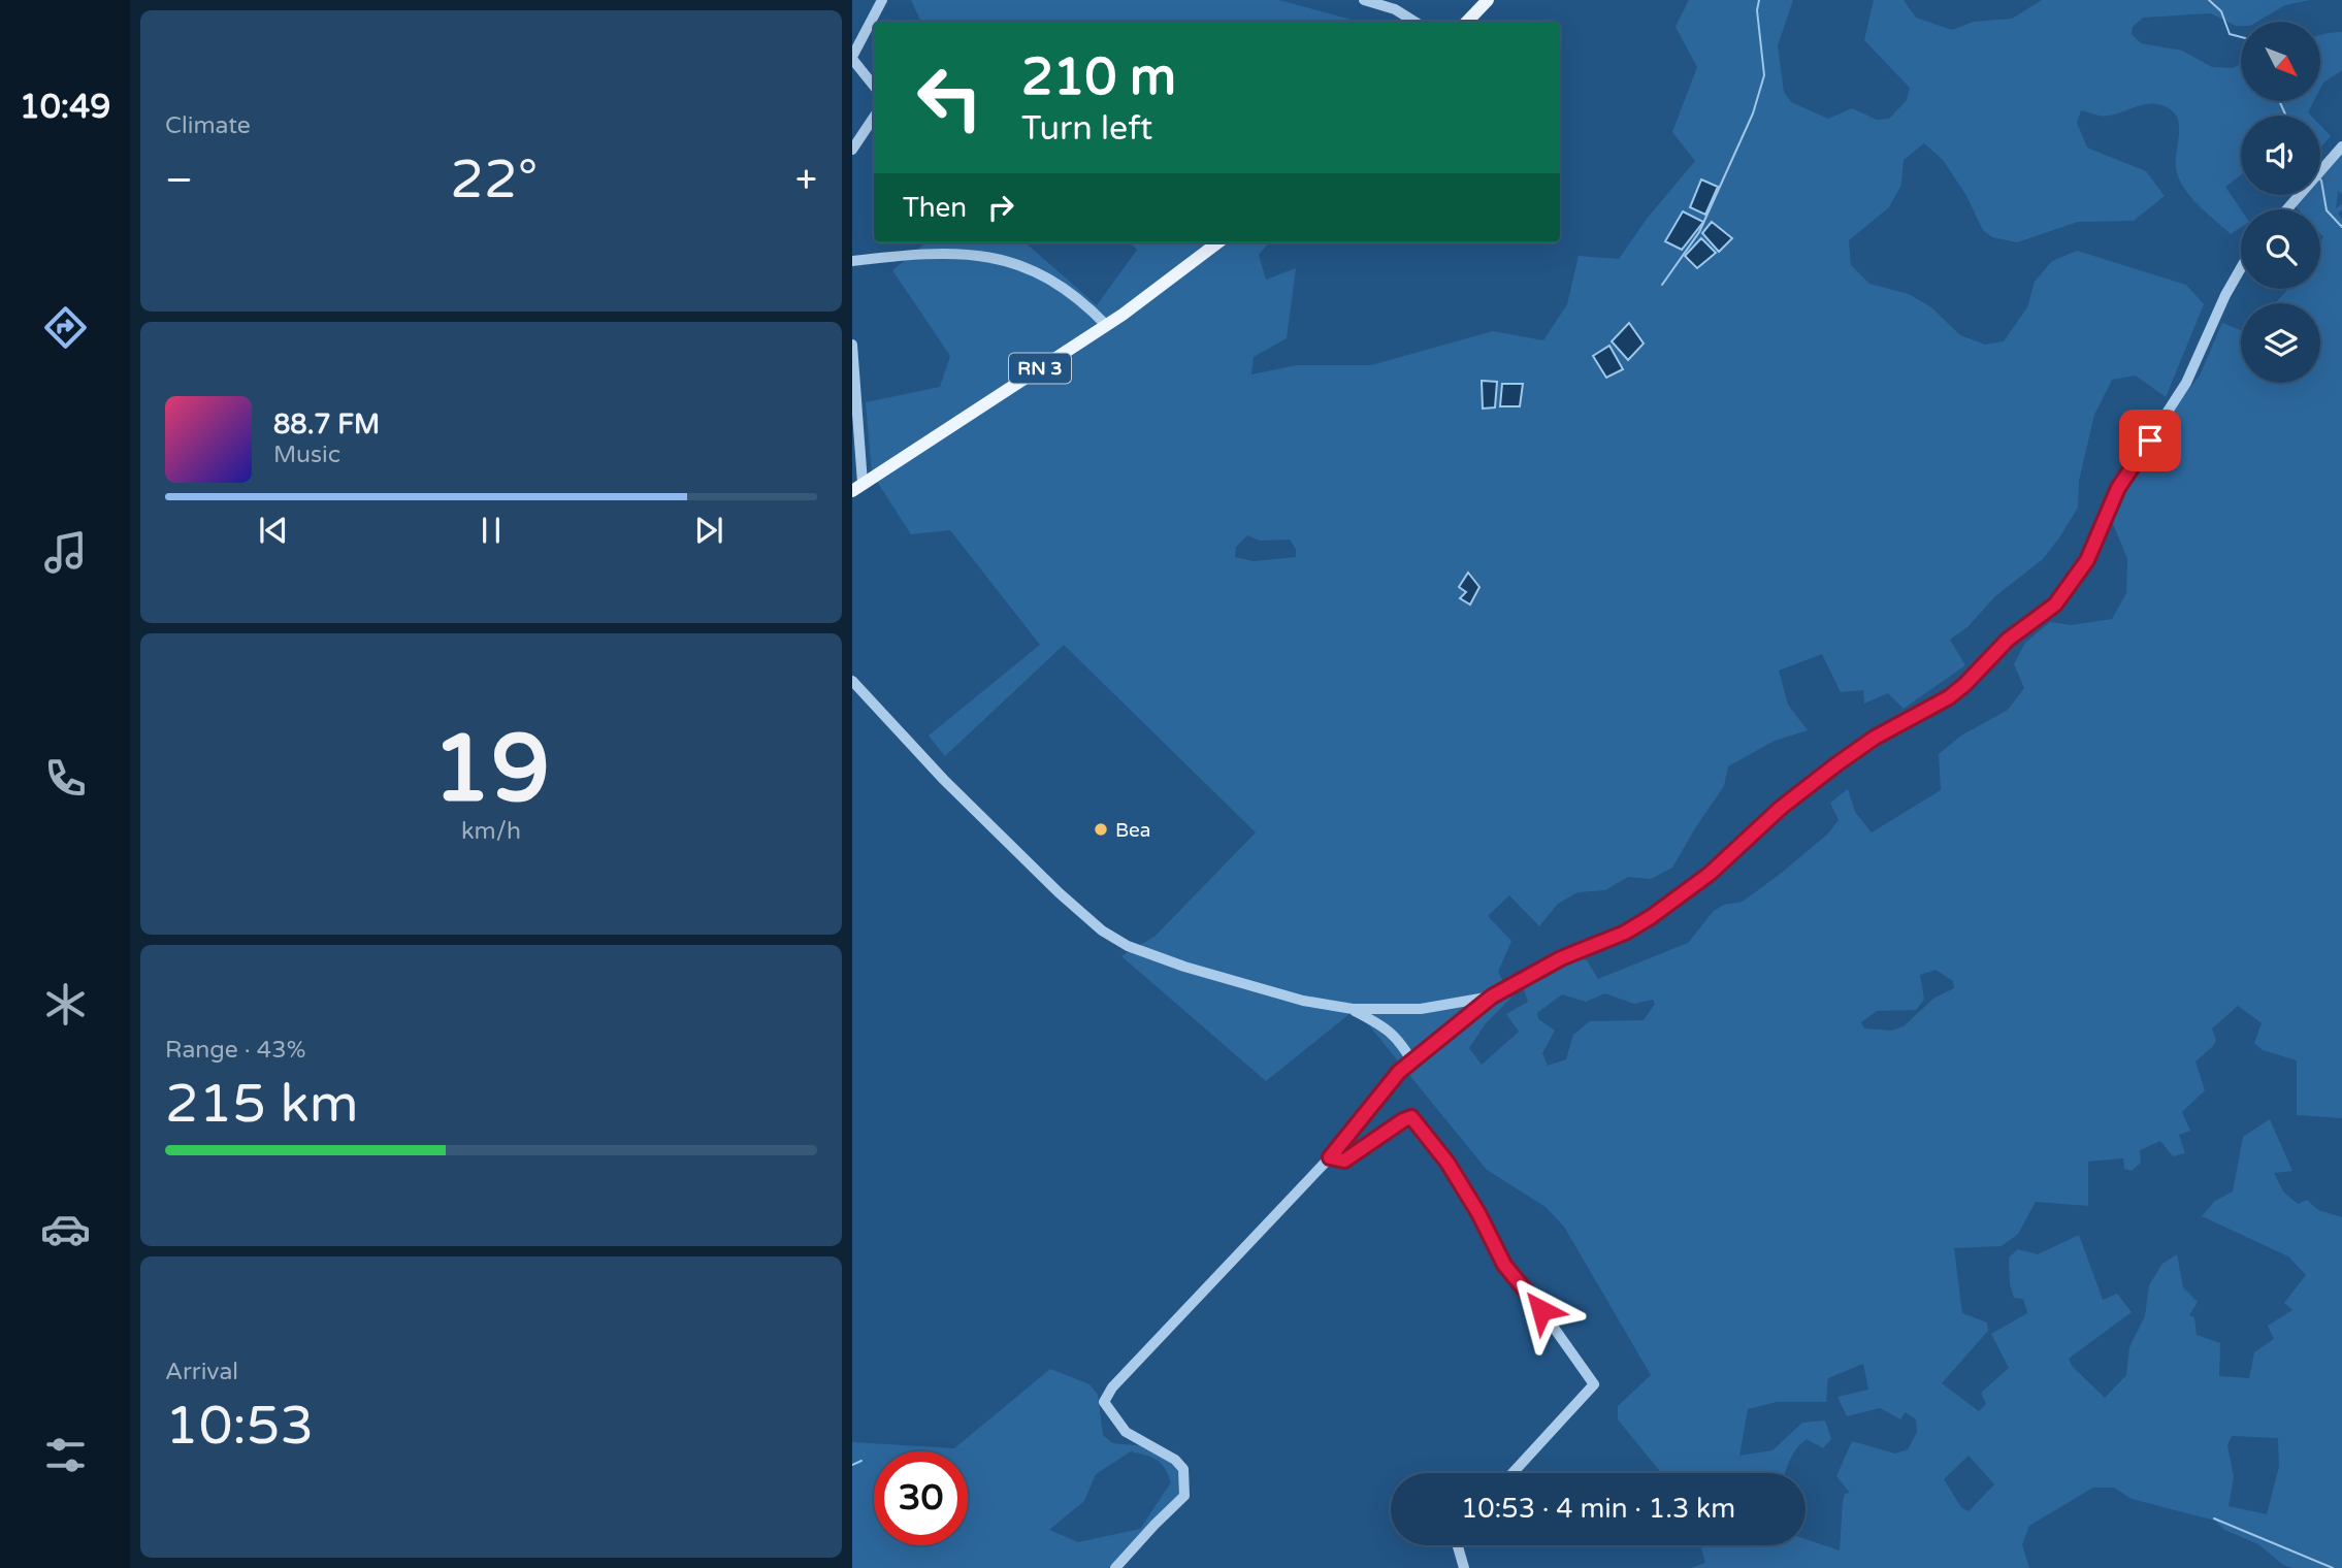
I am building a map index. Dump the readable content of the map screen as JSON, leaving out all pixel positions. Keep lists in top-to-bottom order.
{
  "streets": {
    "main road": ["RN 3"]
  },
  "places": ["Bea"],
  "north": "bottom right",
  "page": {
    "tabs": "10:49",
    "tile": [
      "Climate",
      ["19", "km/h"],
      ["Range · 43%", "215 km"],
      ["Arrival", "10:53"]
    ],
    "turn": ["210 m", "Turn left"],
    "heat": ["−", "22°", "+"],
    "then": "Then",
    "song": ["88.7 FM", "Music"],
    "limit": "30",
    "trip": "10:53 · 4 min · 1.3 km"
  }
}
